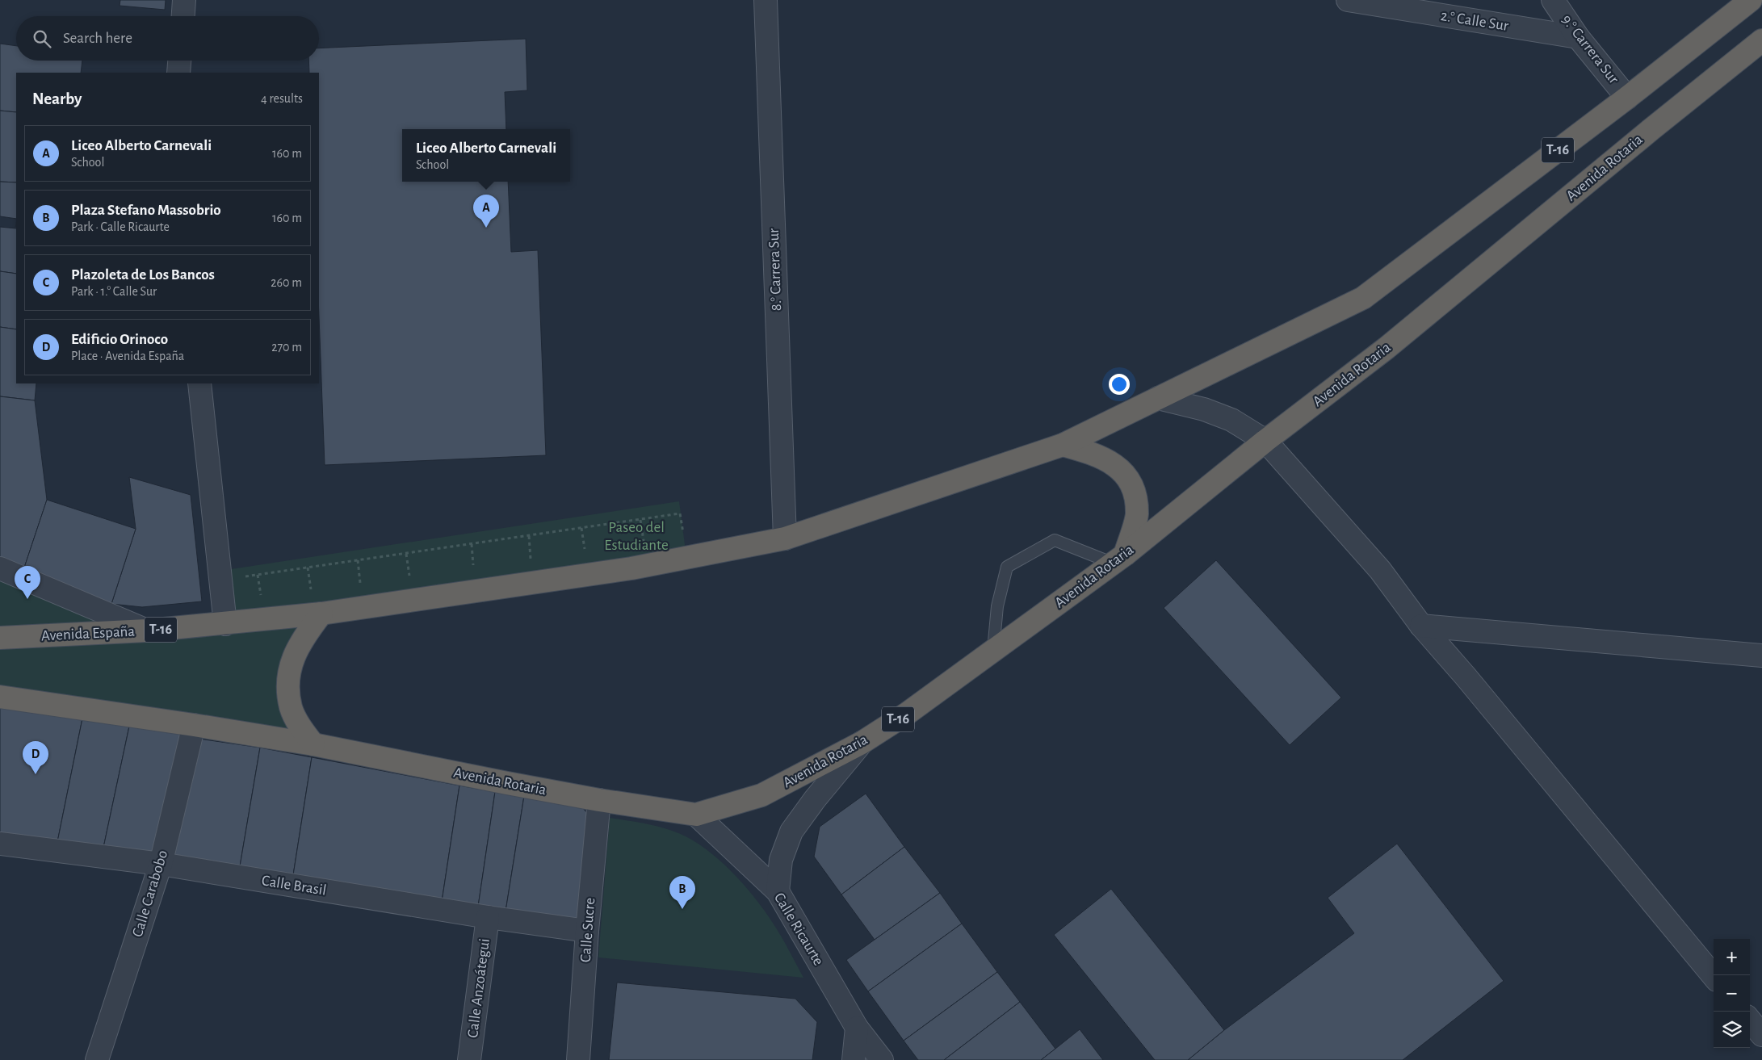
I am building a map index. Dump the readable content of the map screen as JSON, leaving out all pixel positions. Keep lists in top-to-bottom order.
{
  "streets": {
    "highway": ["T-16", "Avenida Rotaria", "Avenida España"],
    "street": [
      "2.° Calle Sur",
      "9.° Carrera Sur",
      "8.° Carrera Sur",
      "Calle Brasil",
      "Calle Carabobo",
      "Calle Ricaurte",
      "Calle Sucre",
      "Calle Anzoátegui"
    ]
  },
  "crossings": [
    ["2.° Calle Sur", "9.° Carrera Sur"],
    ["9.° Carrera Sur", "T-16"],
    ["T-16", "Avenida Rotaria"],
    ["T-16", "8.° Carrera Sur"],
    ["T-16", "Avenida España"],
    ["T-16", "Calle Carabobo"],
    ["Avenida Rotaria", "Calle Ricaurte"],
    ["Avenida Rotaria", "Calle Sucre"],
    ["Calle Brasil", "Calle Carabobo"],
    ["Calle Brasil", "Calle Sucre"],
    ["Calle Brasil", "Calle Anzoátegui"]
  ],
  "parks": ["Paseo del Estudiante"],
  "page": {
    "search": "Search here",
    "heading": ["Nearby", "4 results"],
    "list": [
      {
        "mark": "A",
        "name": "Liceo Alberto Carnevali",
        "note": "School",
        "value": "160 m"
      },
      {
        "mark": "B",
        "name": "Plaza Stefano Massobrio",
        "note": "Park · Calle Ricaurte",
        "value": "160 m"
      },
      {
        "mark": "C",
        "name": "Plazoleta de Los Bancos",
        "note": "Park · 1.° Calle Sur",
        "value": "260 m"
      },
      {
        "mark": "D",
        "name": "Edificio Orinoco",
        "note": "Place · Avenida España",
        "value": "270 m"
      }
    ],
    "popup": ["Liceo Alberto Carnevali", "School"],
    "pins": [
      "A",
      "C",
      "D",
      "B"
    ],
    "map_buttons": ["+", "−"]
  }
}
